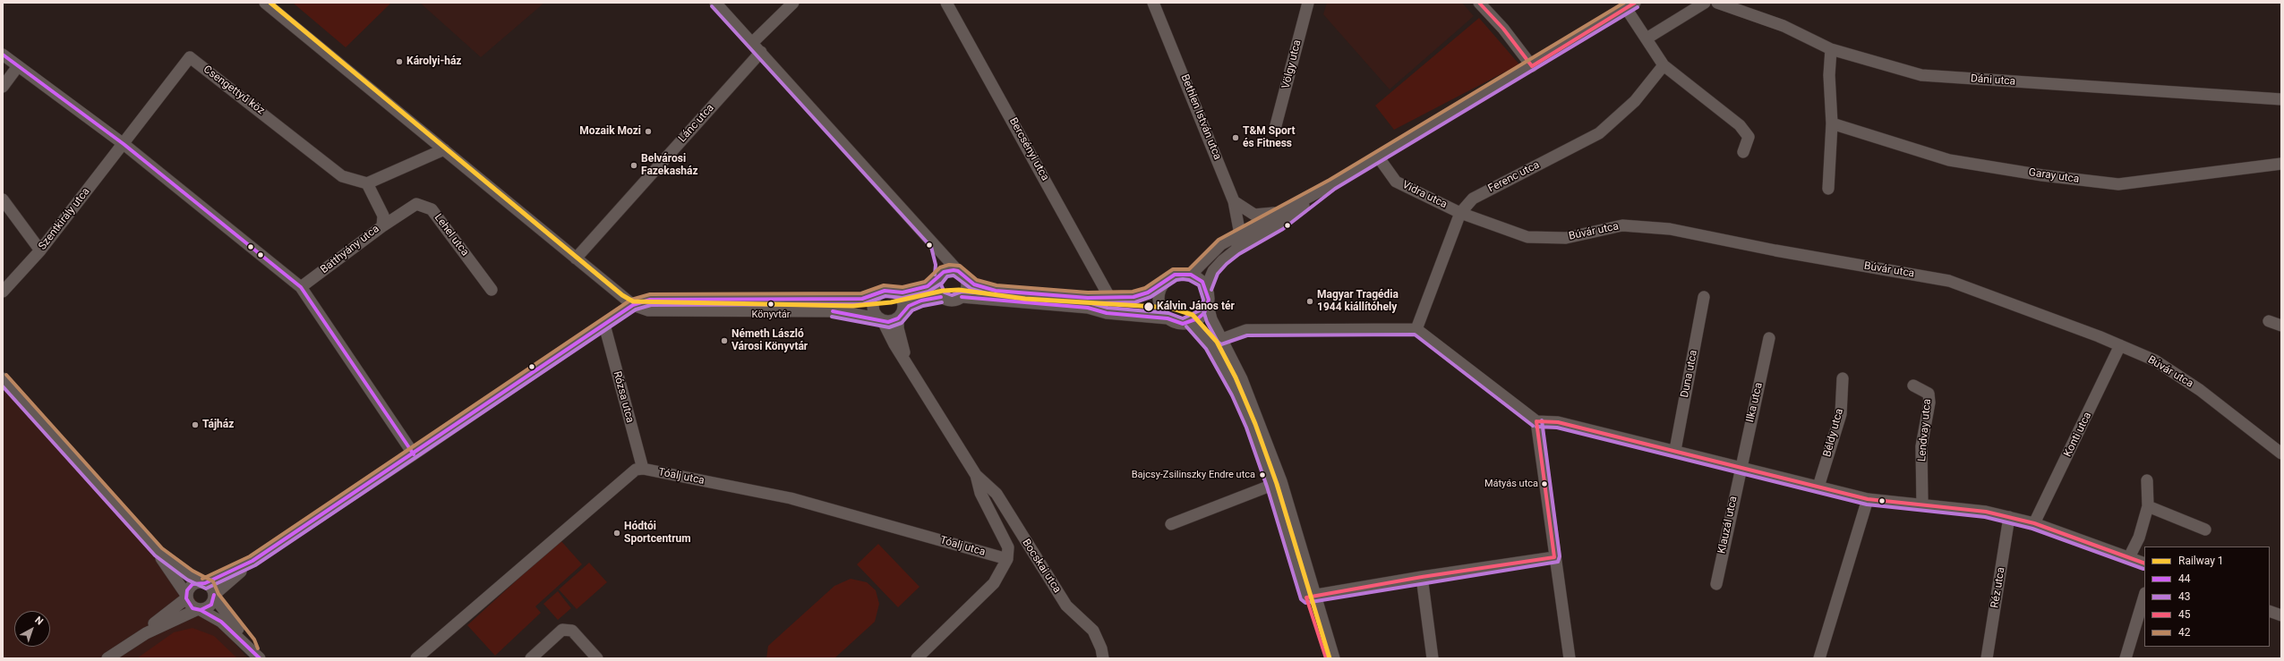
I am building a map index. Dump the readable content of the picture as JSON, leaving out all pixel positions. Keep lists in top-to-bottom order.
{
  "streets": {
    "street": [
      "Völgy utca",
      "Dáni utca",
      "Csengettyű köz",
      "Bethlen István utca",
      "Lánc utca",
      "Bercsényi utca",
      "Garay utca",
      "Ferenc utca",
      "Vidra utca",
      "Szentkirály utca",
      "Búvár utca",
      "Lehel utca",
      "Batthyány utca",
      "Duna utca",
      "Rózsa utca",
      "Ilka utca",
      "Lendvay utca",
      "Béldy utca",
      "Konti utca",
      "Tóalj utca",
      "Klauzál utca",
      "Bocskai utca",
      "Réz utca"
    ]
  },
  "crossings": [
    ["Csengettyű köz", "Szentkirály utca"],
    ["Csengettyű köz", "Batthyány utca"],
    ["Ferenc utca", "Vidra utca"],
    ["Ferenc utca", "Búvár utca"],
    ["Vidra utca", "Búvár utca"],
    ["Búvár utca", "Konti utca"],
    ["Lehel utca", "Batthyány utca"],
    ["Rózsa utca", "Tóalj utca"],
    ["Ilka utca", "Klauzál utca"],
    ["Tóalj utca", "Bocskai utca"]
  ],
  "places": [
    "Károlyi-ház",
    "Mozaik Mozi",
    "T&M Sport és Fitness",
    "Belvárosi Fazekasház",
    "Magyar Tragédia 1944 kiállítóhely",
    "Könyvtár",
    "Kálvin János tér",
    "Németh László Városi Könyvtár",
    "Tájház",
    "Bajcsy-Zsilinszky Endre utca",
    "Mátyás utca",
    "Hódtói Sportcentrum"
  ],
  "lines": [
    "rail line 1",
    "transit line 45",
    "transit line 42",
    "transit line 43",
    "transit line 44"
  ],
  "legend": [
    "Railway 1",
    "44",
    "43",
    "45",
    "42"
  ],
  "north": "top right"
}
